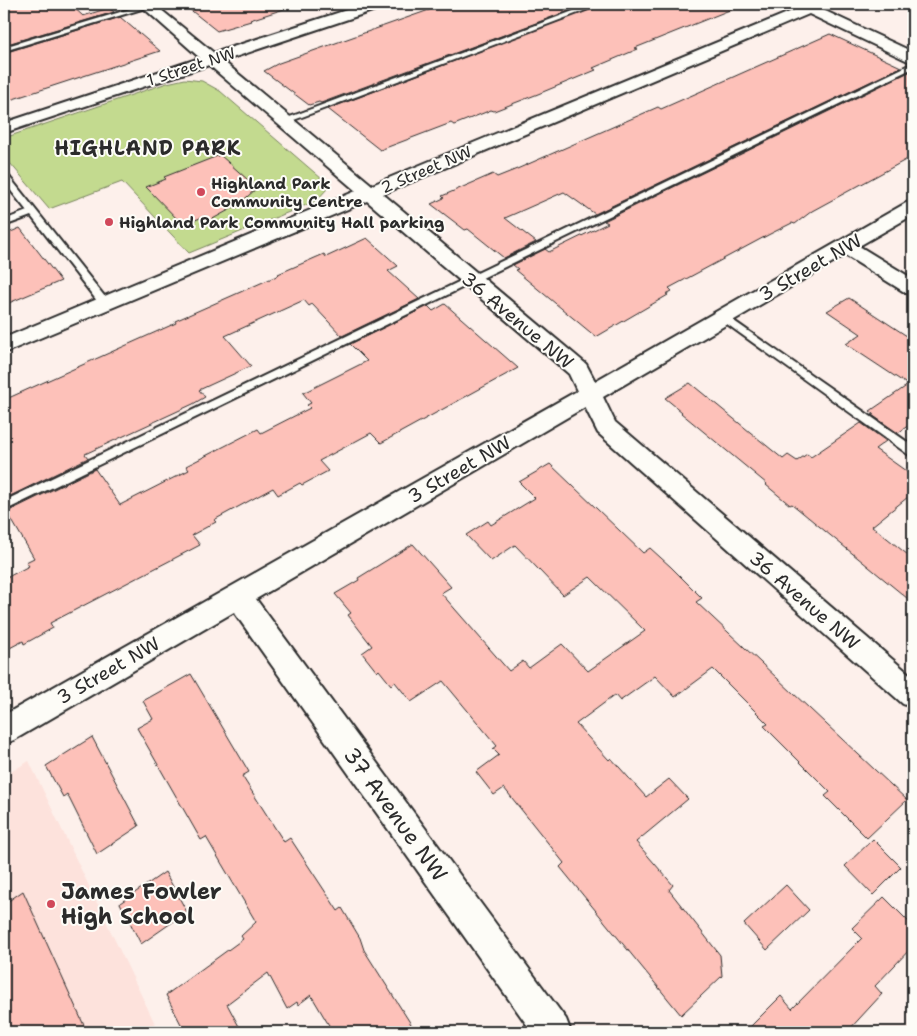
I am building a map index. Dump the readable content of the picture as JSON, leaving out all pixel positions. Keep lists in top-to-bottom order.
{
  "streets": {
    "street": [
      "1 Street NW",
      "2 Street NW",
      "3 Street NW",
      "36 Avenue NW",
      "37 Avenue NW"
    ]
  },
  "crossings": [
    ["1 Street NW", "36 Avenue NW"],
    ["2 Street NW", "36 Avenue NW"],
    ["3 Street NW", "36 Avenue NW"],
    ["3 Street NW", "37 Avenue NW"]
  ],
  "districts": ["HIGHLAND PARK"],
  "places": ["Highland Park Community Centre", "Highland Park Community Hall parking", "James Fowler High School"]
}
